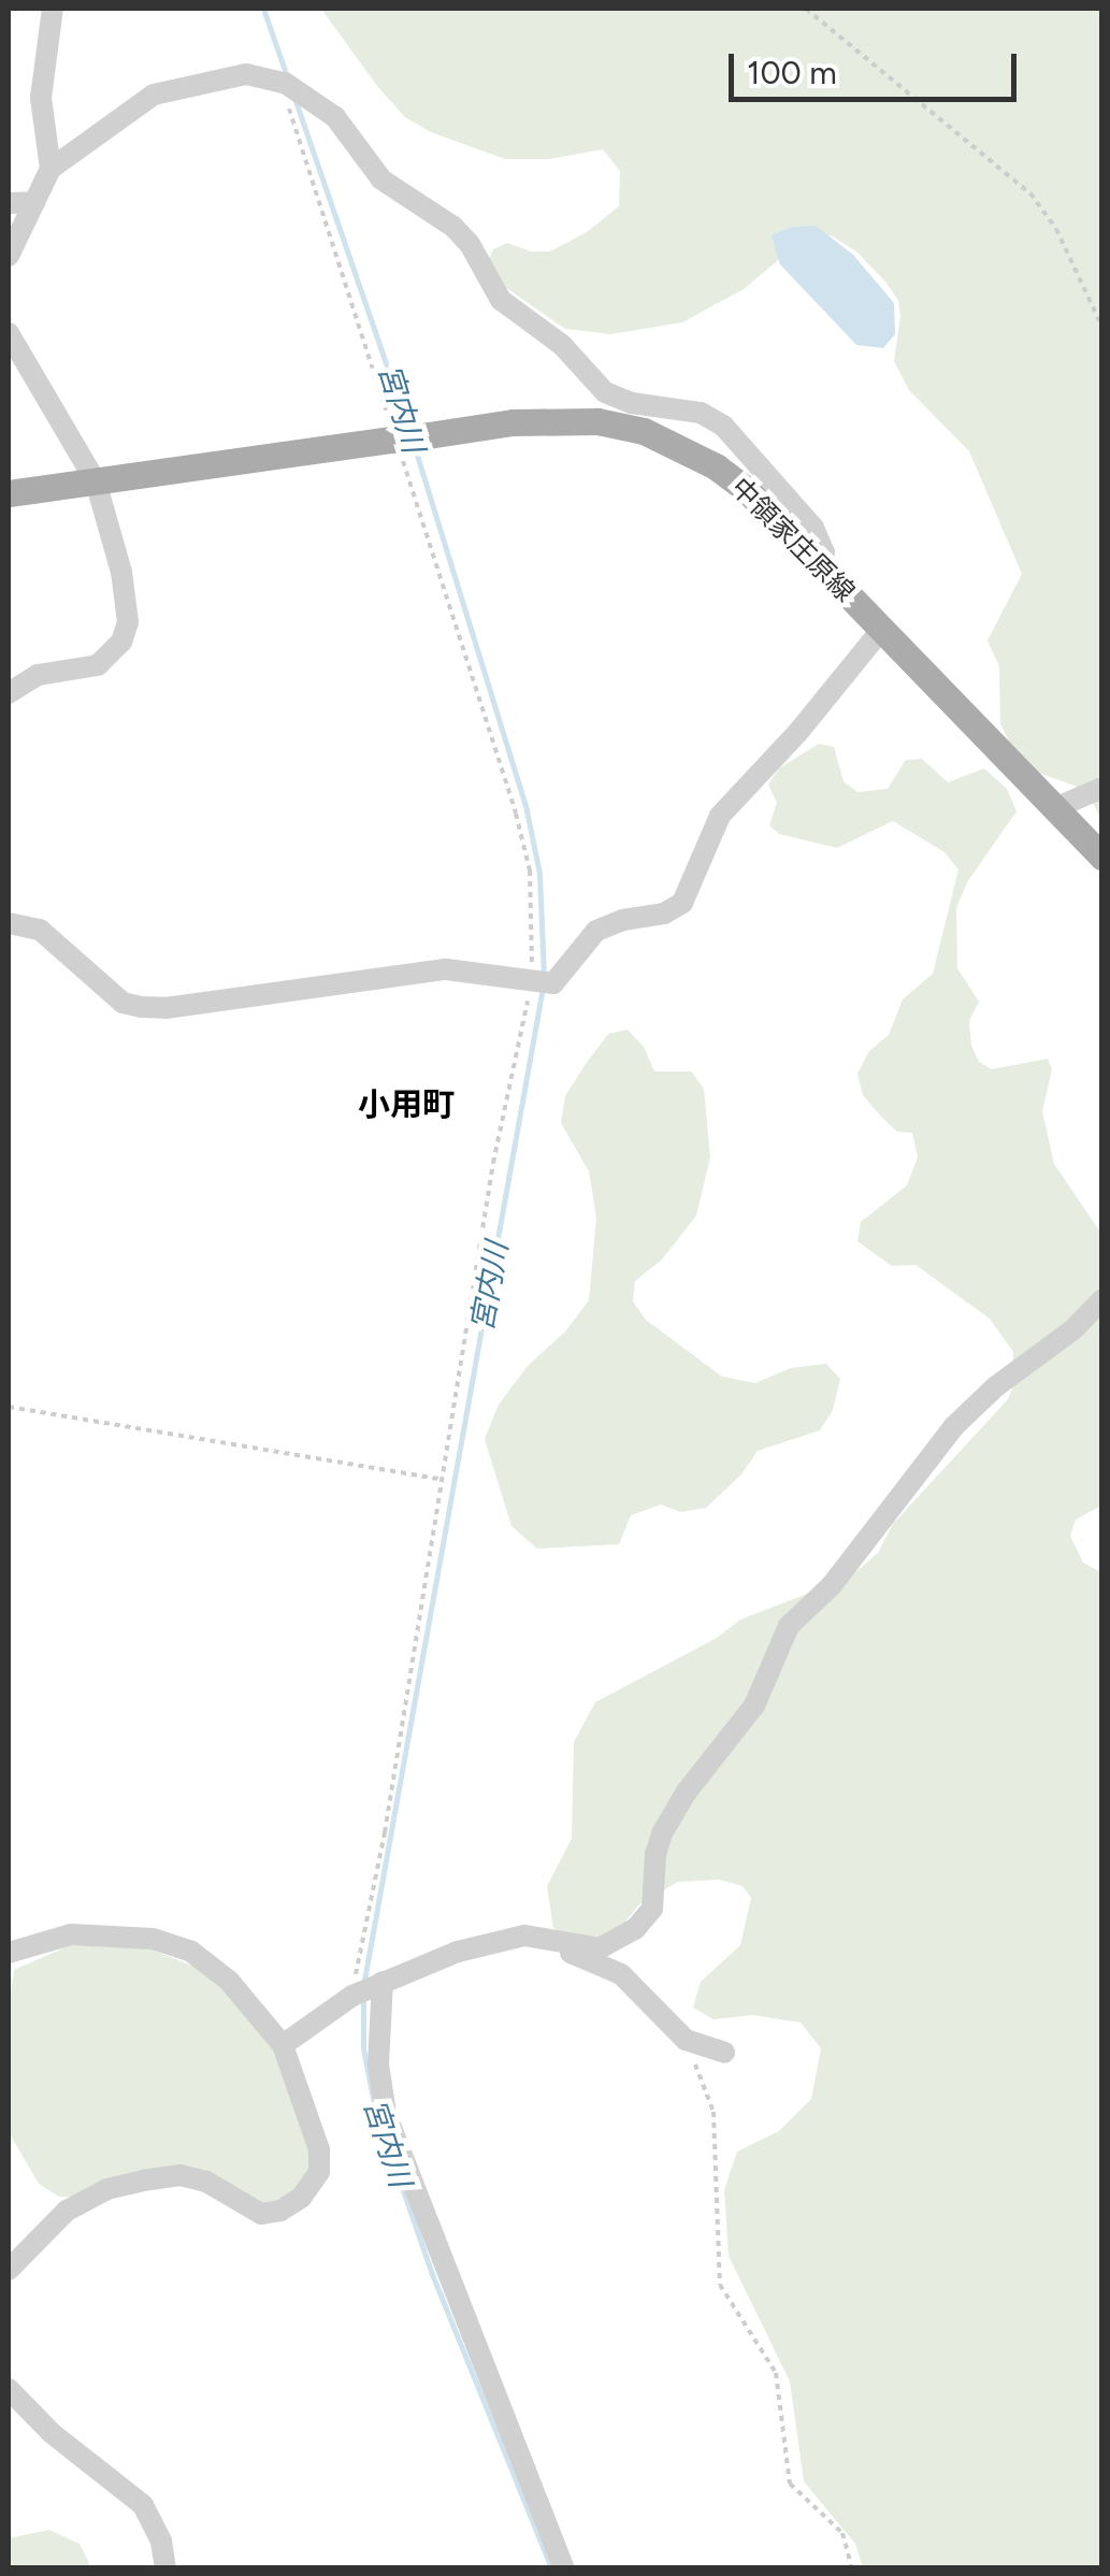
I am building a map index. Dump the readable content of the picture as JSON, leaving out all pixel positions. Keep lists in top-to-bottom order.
{
  "streets": {
    "main road": ["中領家庄原線"]
  },
  "districts": ["小用町"],
  "water": ["宮内川"],
  "scale_bar": "100 m"
}
